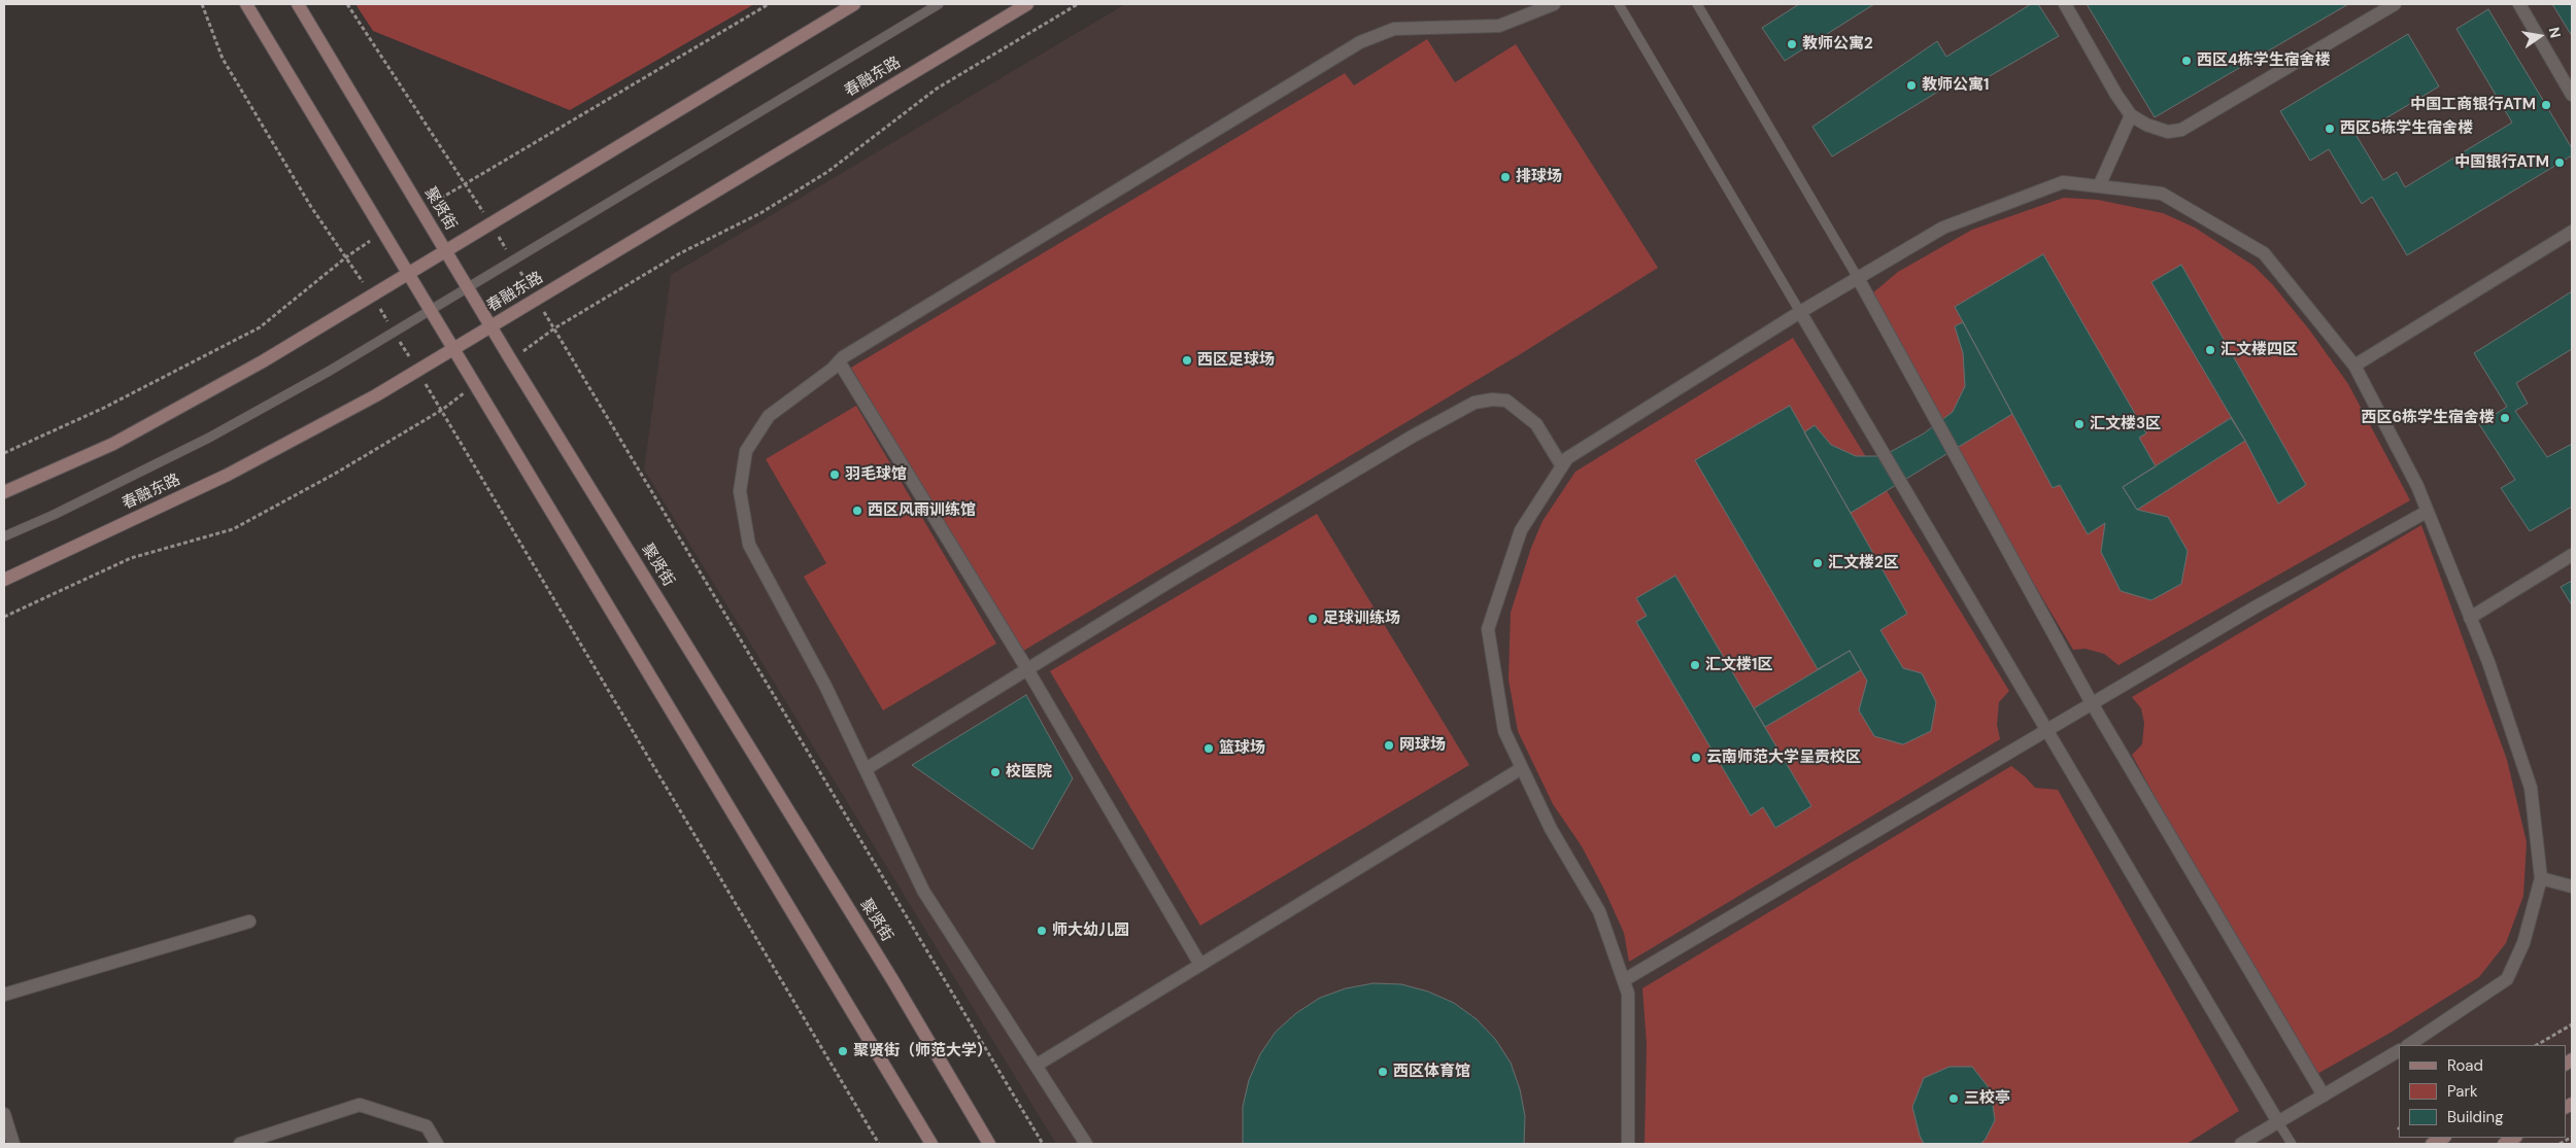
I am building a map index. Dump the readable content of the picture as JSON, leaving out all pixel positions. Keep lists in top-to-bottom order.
{
  "streets": {
    "main road": ["春融东路", "聚贤街"]
  },
  "crossings": [
    ["春融东路", "聚贤街"]
  ],
  "places": [
    "教师公寓2",
    "西区4栋学生宿舍楼",
    "教师公寓1",
    "中国工商银行ATM",
    "西区5栋学生宿舍楼",
    "中国银行ATM",
    "排球场",
    "汇文楼四区",
    "西区足球场",
    "西区6栋学生宿舍楼",
    "汇文楼3区",
    "羽毛球馆",
    "西区风雨训练馆",
    "汇文楼2区",
    "足球训练场",
    "汇文楼1区",
    "网球场",
    "篮球场",
    "云南师范大学呈贡校区",
    "校医院",
    "师大幼儿园",
    "聚贤街（师范大学）",
    "西区体育馆",
    "三校亭"
  ],
  "legend": ["Road", "Park", "Building"],
  "north": "right"
}
